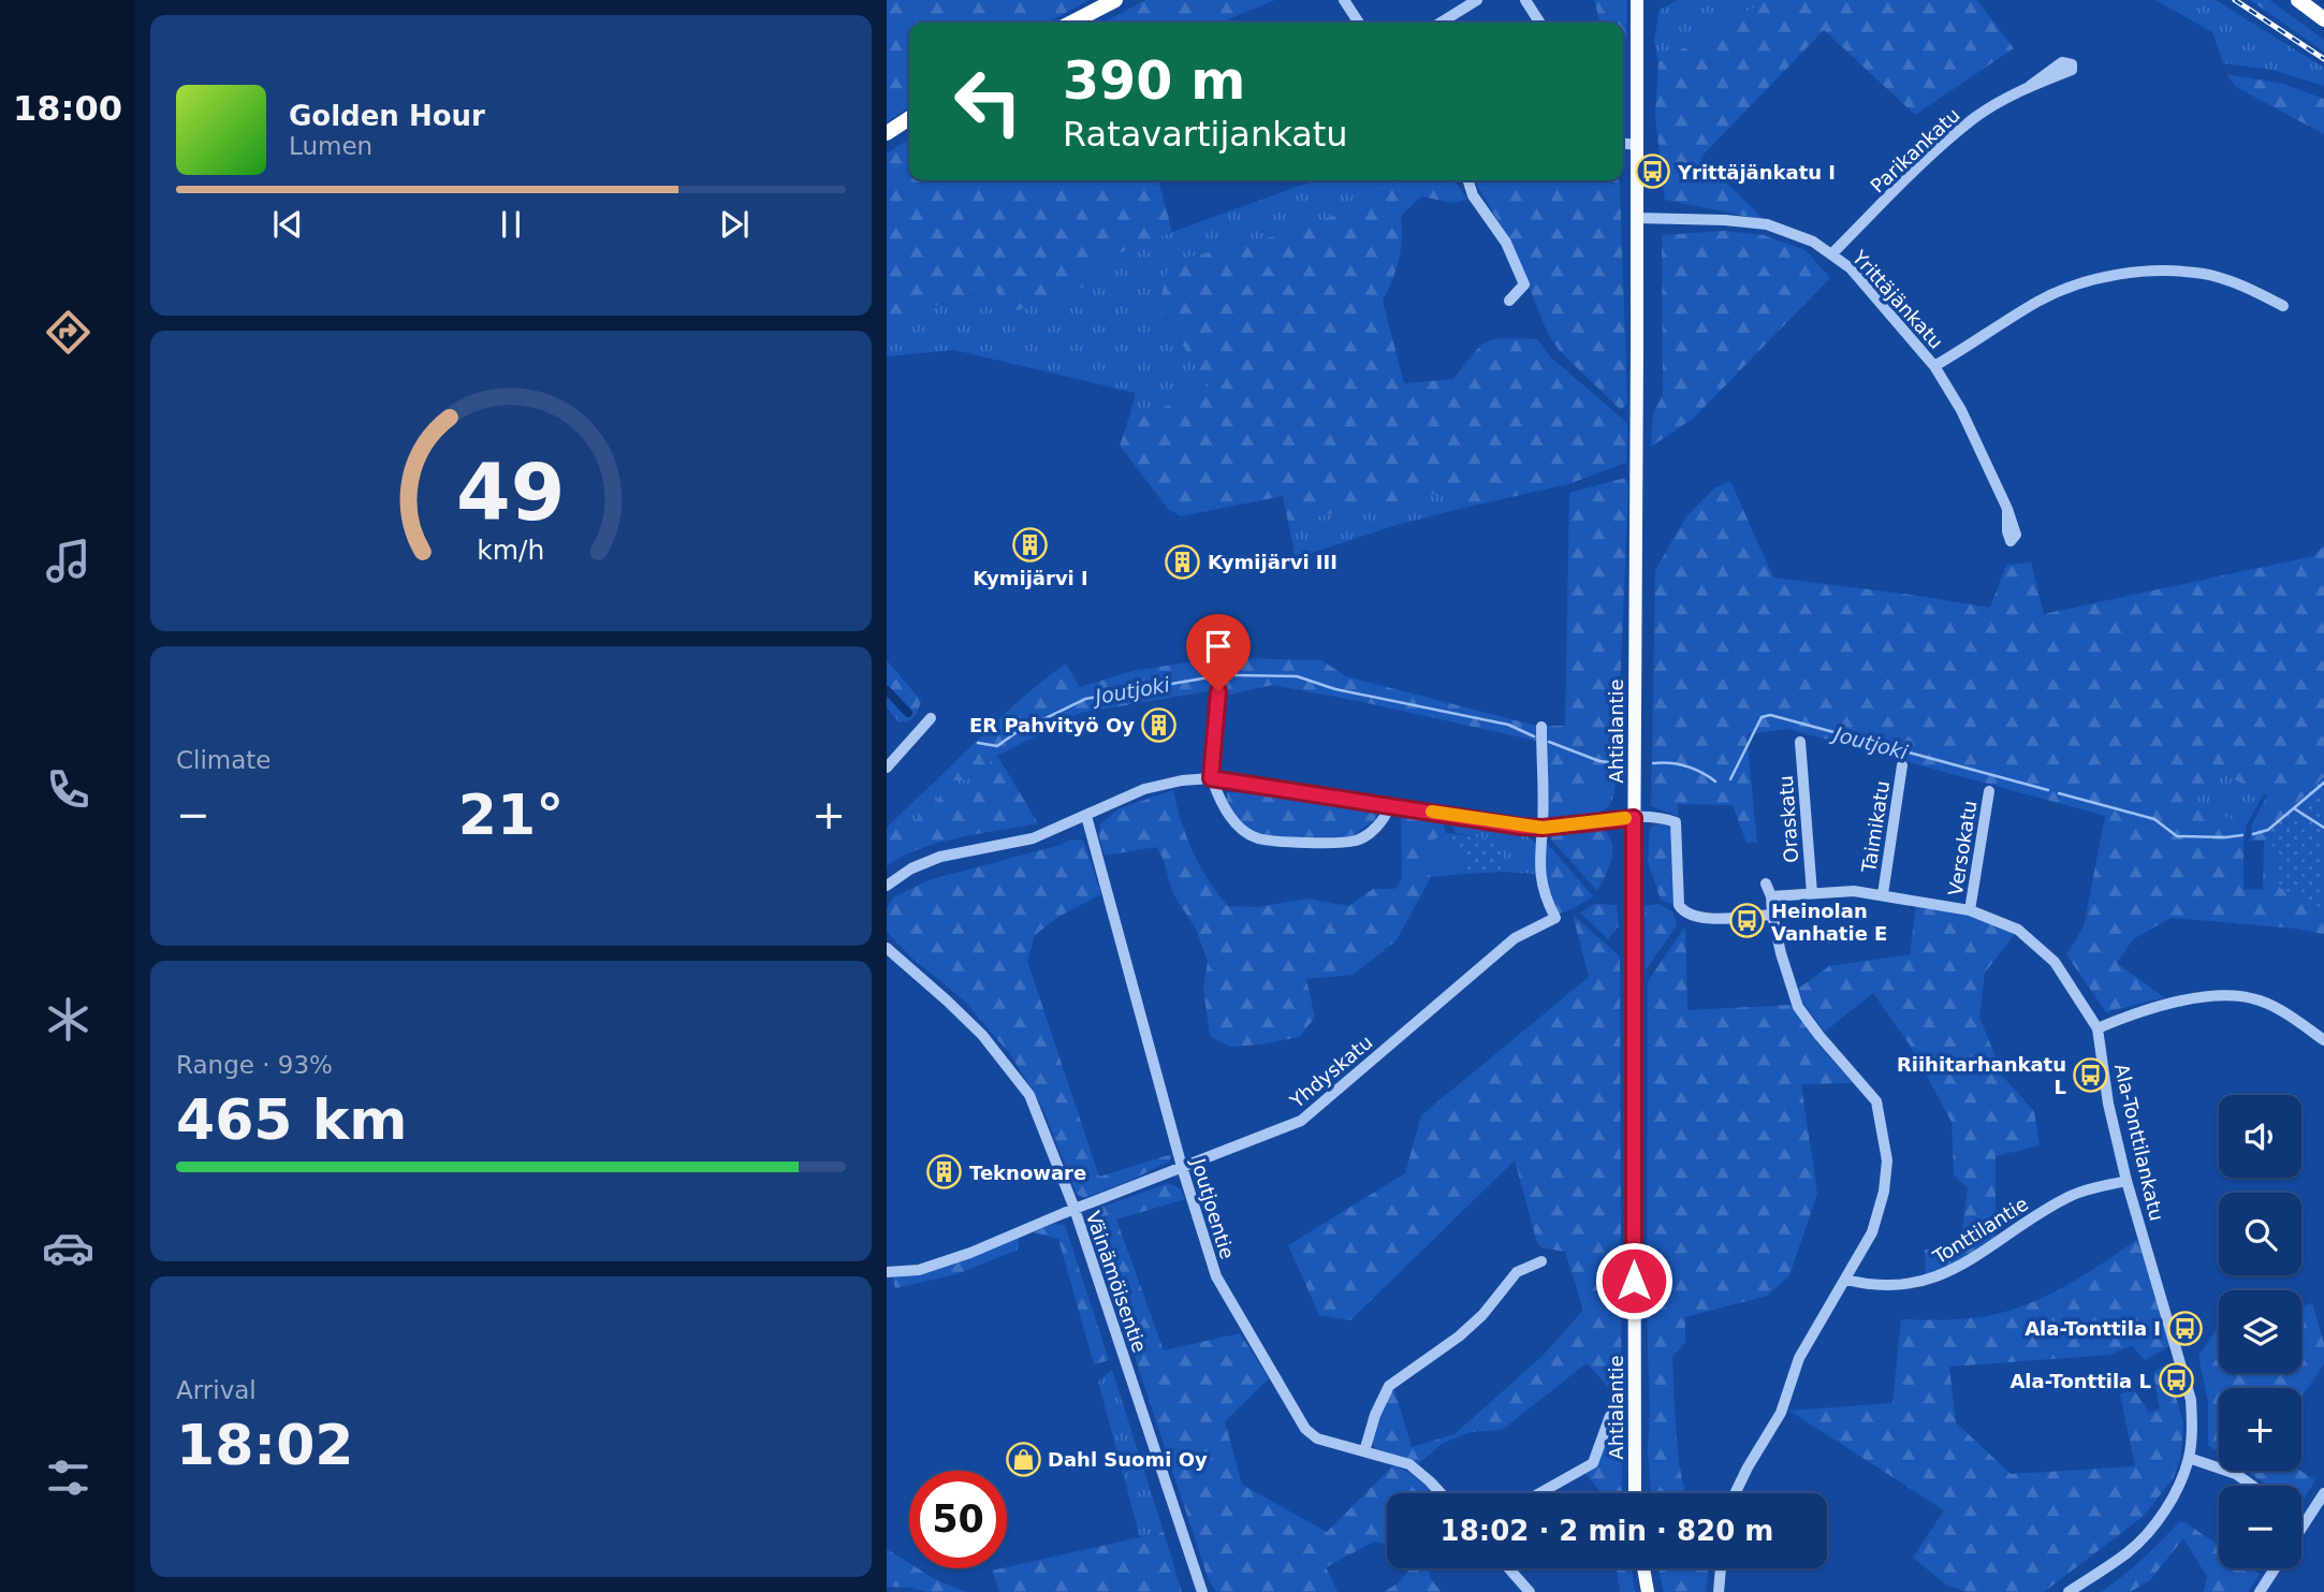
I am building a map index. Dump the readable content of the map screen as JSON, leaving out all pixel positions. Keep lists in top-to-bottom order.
{
  "streets": {
    "main road": ["Ahtialantie"],
    "street": [
      "Parikankatu",
      "Yrittäjänkatu",
      "Oraskatu",
      "Taimikatu",
      "Versokatu",
      "Yhdyskatu",
      "Ala-Tonttilankatu",
      "Joutjoentie",
      "Tonttilantie",
      "Väinämöisentie"
    ]
  },
  "crossings": [
    ["Parikankatu", "Yrittäjänkatu"],
    ["Yrittäjänkatu", "Ahtialantie"],
    ["Oraskatu", "Ala-Tonttilankatu"],
    ["Taimikatu", "Ala-Tonttilankatu"],
    ["Versokatu", "Ala-Tonttilankatu"],
    ["Yhdyskatu", "Joutjoentie"],
    ["Yhdyskatu", "Väinämöisentie"],
    ["Ala-Tonttilankatu", "Tonttilantie"]
  ],
  "water": ["Joutjoki"],
  "places": {
    "bus stop": [
      "Yrittäjänkatu I",
      "Heinolan Vanhatie E",
      "Riihitarhankatu L",
      "Ala-Tonttila I",
      "Ala-Tonttila L"
    ],
    "building": [
      "Kymijärvi I",
      "Kymijärvi III",
      "ER Pahvityö Oy",
      "Teknoware"
    ],
    "shop": ["Dahl Suomi Oy"]
  },
  "page": {
    "tabs": "18:00",
    "turn": ["390 m", "Ratavartijankatu"],
    "song": ["Golden Hour", "Lumen"],
    "tile": [
      "Climate",
      ["Range · 93%", "465 km"],
      ["Arrival", "18:02"]
    ],
    "heat": ["−", "21°", "+"],
    "map_buttons": ["+", "−"],
    "limit": "50",
    "trip": "18:02 · 2 min · 820 m",
    "gauge": ["49", "km/h"]
  }
}
